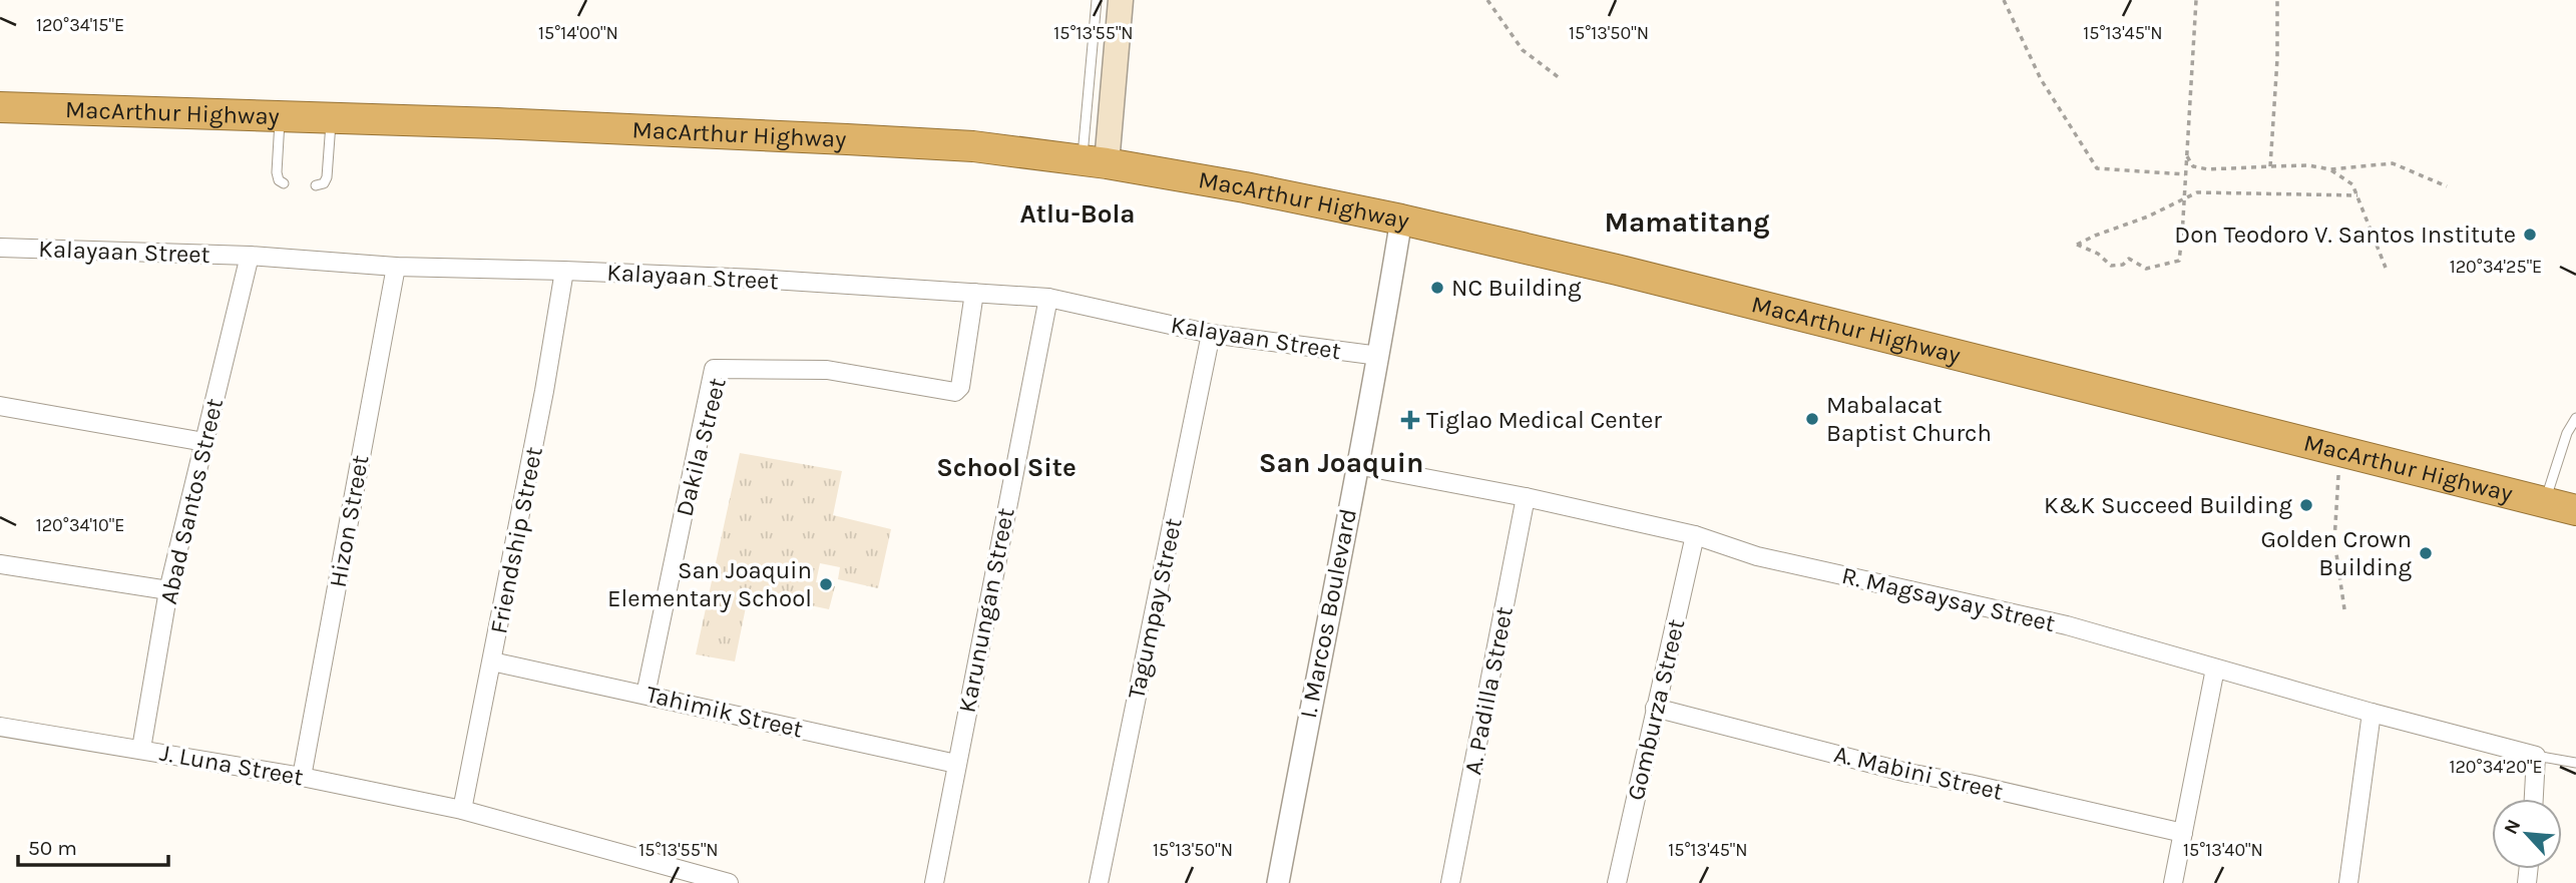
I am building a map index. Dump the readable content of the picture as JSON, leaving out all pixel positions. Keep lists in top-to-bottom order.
{
  "streets": {
    "highway": ["MacArthur Highway"],
    "street": [
      "Kalayaan Street",
      "Dakila Street",
      "Abad Santos Street",
      "Hizon Street",
      "Friendship Street",
      "R. Magsaysay Street",
      "Tagumpay Street",
      "Karunungan Street",
      "I. Marcos Boulevard",
      "A. Padilla Street",
      "Gomburza Street",
      "Tahimik Street",
      "J. Luna Street",
      "A. Mabini Street"
    ]
  },
  "crossings": [
    ["MacArthur Highway", "I. Marcos Boulevard"],
    ["Kalayaan Street", "Dakila Street"],
    ["Kalayaan Street", "Abad Santos Street"],
    ["Kalayaan Street", "Hizon Street"],
    ["Kalayaan Street", "Friendship Street"],
    ["Kalayaan Street", "Tagumpay Street"],
    ["Kalayaan Street", "Karunungan Street"],
    ["Kalayaan Street", "I. Marcos Boulevard"],
    ["Dakila Street", "Tahimik Street"],
    ["Abad Santos Street", "J. Luna Street"],
    ["Hizon Street", "J. Luna Street"],
    ["Friendship Street", "Tahimik Street"],
    ["Friendship Street", "J. Luna Street"],
    ["R. Magsaysay Street", "I. Marcos Boulevard"],
    ["R. Magsaysay Street", "A. Padilla Street"],
    ["R. Magsaysay Street", "Gomburza Street"],
    ["Karunungan Street", "Tahimik Street"],
    ["Gomburza Street", "A. Mabini Street"]
  ],
  "districts": [
    "Atlu-Bola",
    "Mamatitang",
    "San Joaquin",
    "School Site"
  ],
  "places": {
    "other": [
      "Don Teodoro V. Santos Institute",
      "NC Building",
      "Mabalacat Baptist Church",
      "K&K Succeed Building",
      "Golden Crown Building",
      "San Joaquin Elementary School"
    ],
    "health": ["Tiglao Medical Center"]
  },
  "scale_bar": "50 m",
  "north": "top left",
  "coordinates": [
    "120°34'15\"E",
    "15°14'00\"N",
    "15°13'55\"N",
    "15°13'50\"N",
    "15°13'45\"N",
    "120°34'25\"E",
    "120°34'10\"E",
    "120°34'20\"E",
    "15°13'40\"N"
  ]
}
